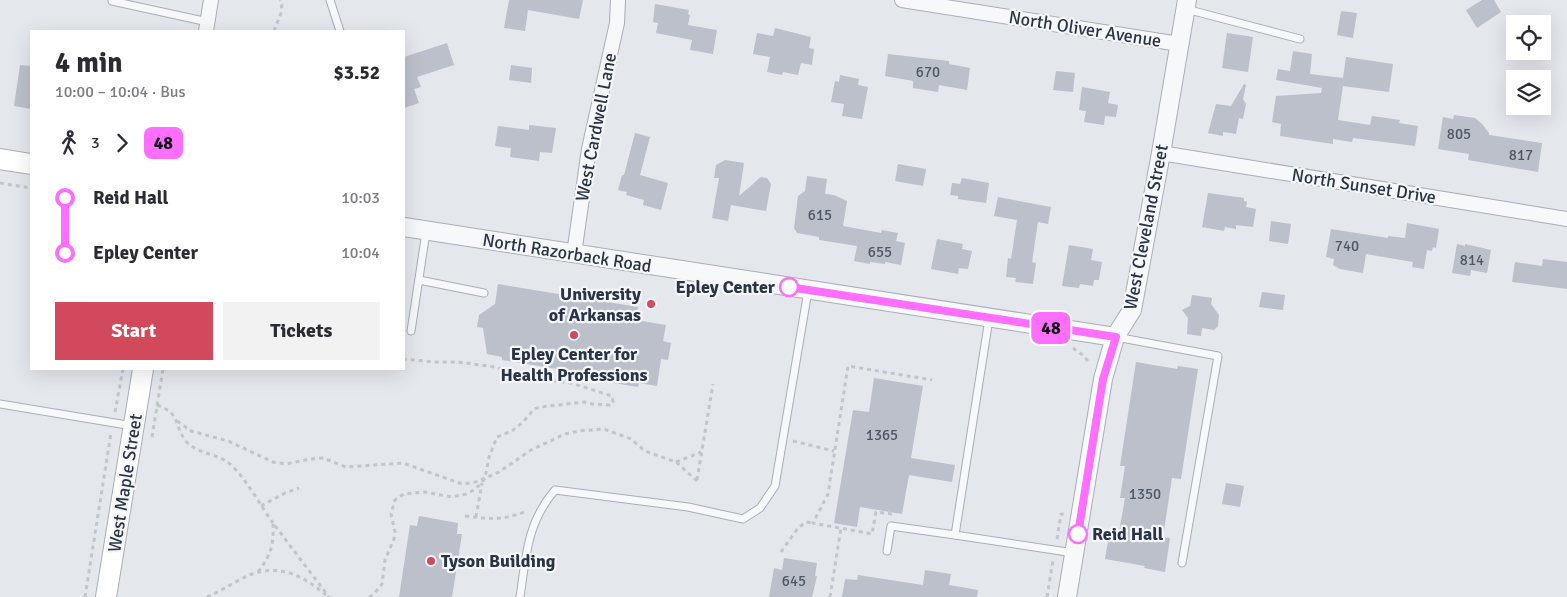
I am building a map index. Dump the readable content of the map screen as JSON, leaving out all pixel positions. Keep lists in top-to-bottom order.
{
  "streets": {
    "main road": ["West Maple Street"],
    "street": [
      "North Oliver Avenue",
      "West Cardwell Lane",
      "North Sunset Drive",
      "West Cleveland Street",
      "North Razorback Road"
    ]
  },
  "crossings": [
    ["North Oliver Avenue", "West Cleveland Street"],
    ["West Cardwell Lane", "North Razorback Road"],
    ["North Sunset Drive", "West Cleveland Street"],
    ["West Cleveland Street", "North Razorback Road"]
  ],
  "places": [
    "Epley Center",
    "University of Arkansas",
    "Epley Center for Health Professions",
    "Reid Hall",
    "Tyson Building"
  ],
  "lines": ["bus line 48"],
  "house_numbers": [
    "670",
    "805",
    "817",
    "615",
    "740",
    "655",
    "814",
    "1365",
    "1350",
    "645"
  ],
  "page": {
    "on_map": "48",
    "heading": ["4 min", "10:00 – 10:04 · Bus", "$3.52"],
    "legs": ["3", "48"],
    "list": [
      {
        "name": "Reid Hall",
        "value": "10:03"
      },
      {
        "name": "Epley Center",
        "value": "10:04"
      }
    ],
    "buttons": ["Start", "Tickets"]
  }
}
